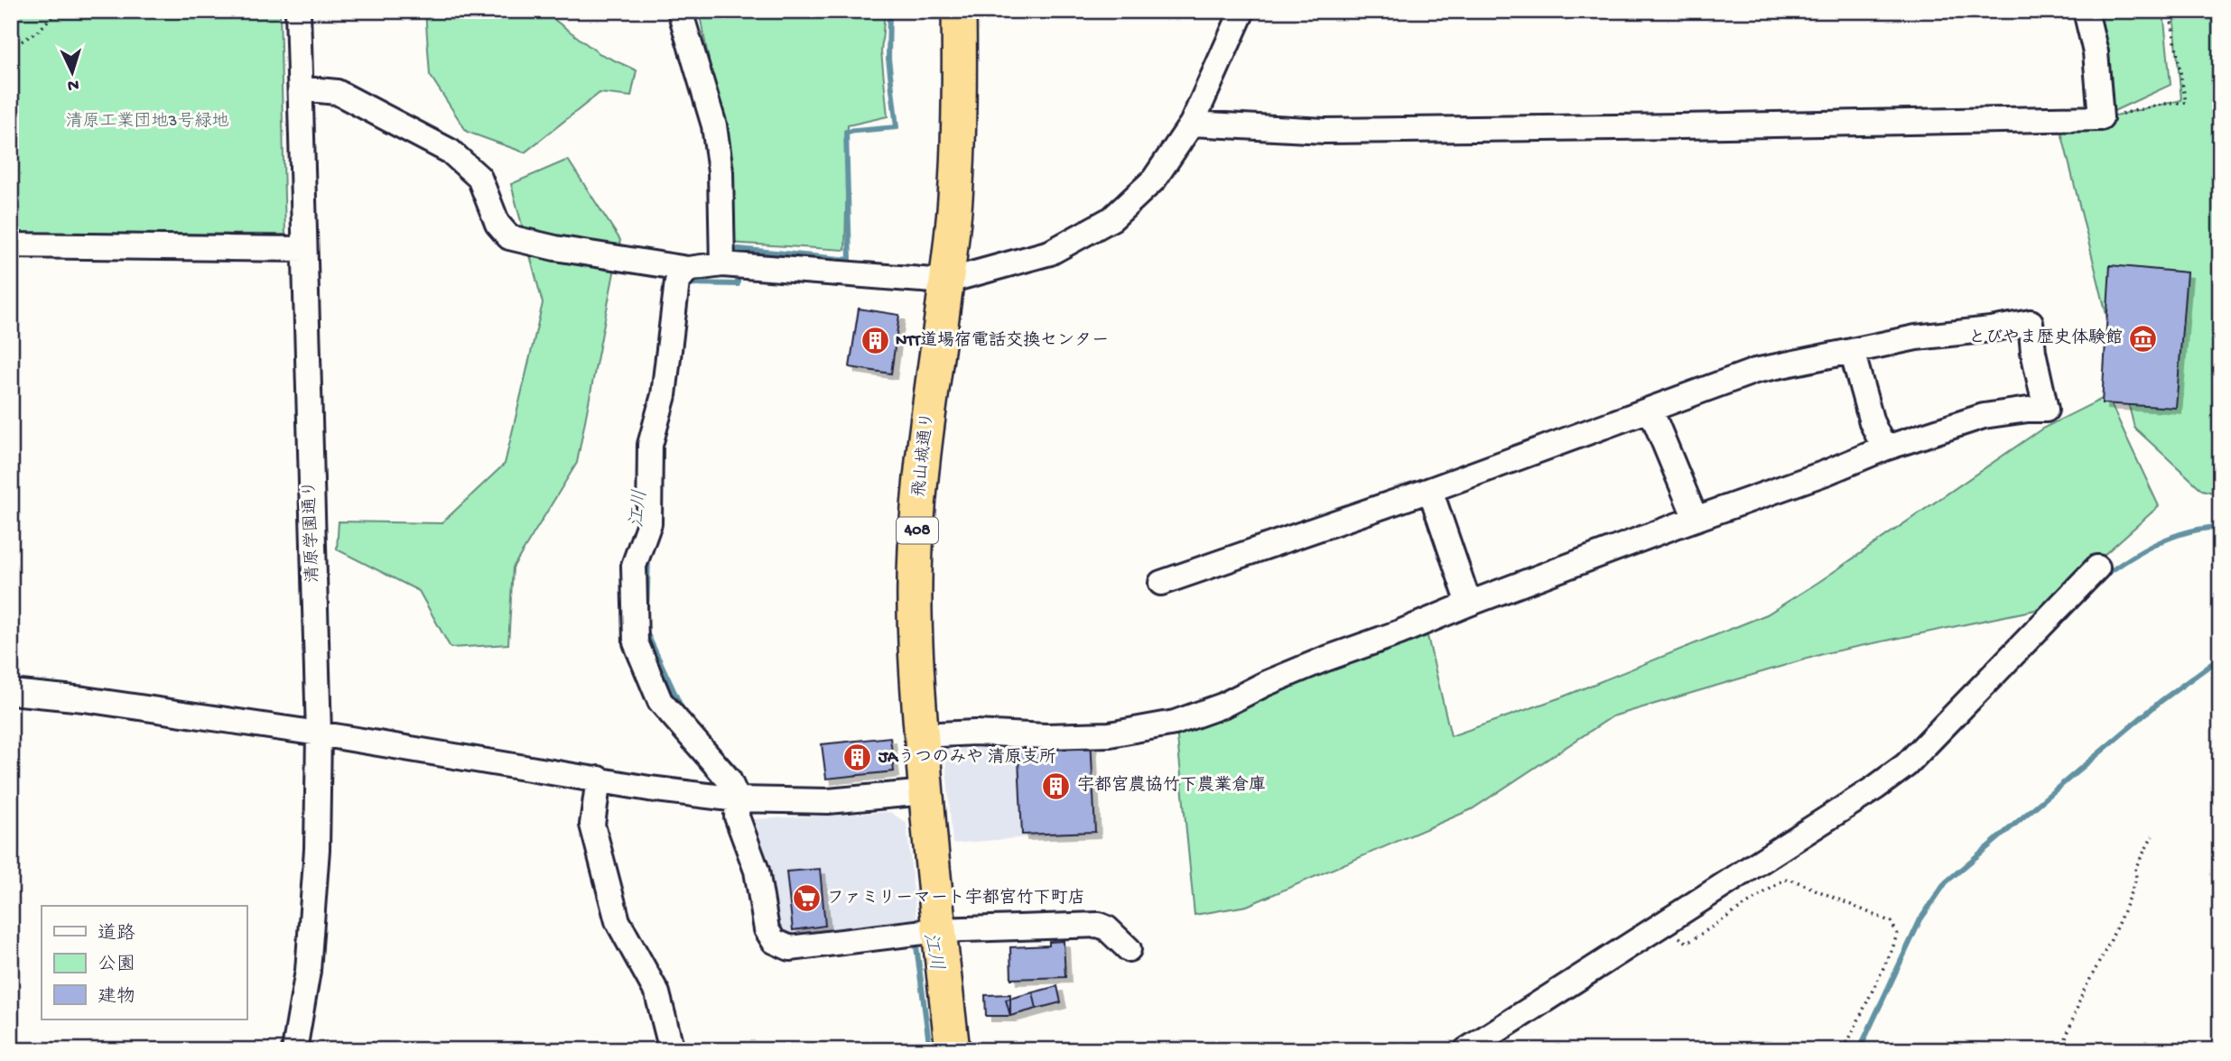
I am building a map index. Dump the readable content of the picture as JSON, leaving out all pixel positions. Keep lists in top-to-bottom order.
{
  "streets": {
    "highway": ["飛山城通り", "408"],
    "street": ["清原学園通り"]
  },
  "water": ["江川"],
  "parks": ["清原工業団地3号緑地"],
  "places": {
    "museum": ["とびやま歴史体験館"],
    "building": ["NTT道場宿電話交換センター", "JAうつのみや 清原支所", "宇都宮農協竹下農業倉庫"],
    "supermarket": ["ファミリーマート宇都宮竹下町店"]
  },
  "legend": ["道路", "公園", "建物"],
  "north": "bottom"
}
